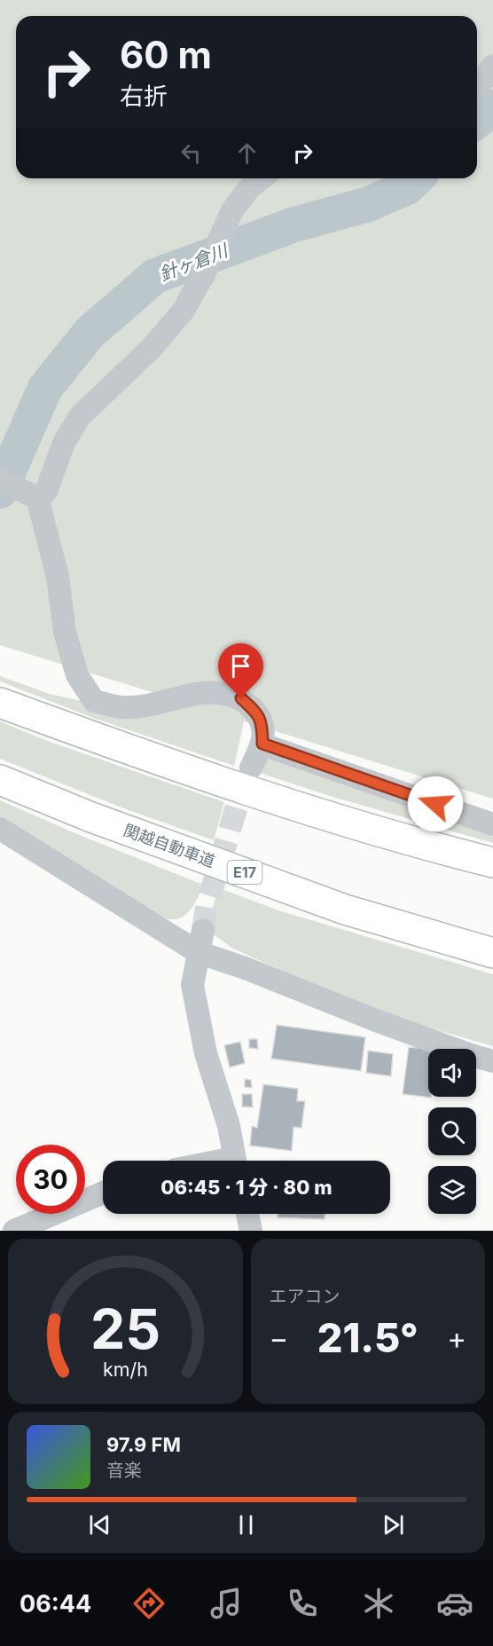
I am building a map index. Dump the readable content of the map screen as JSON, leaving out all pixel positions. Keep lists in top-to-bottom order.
{
  "streets": {
    "highway": ["関越自動車道", "E17"]
  },
  "water": ["針ヶ倉川"],
  "page": {
    "turn": ["60 m", "右折"],
    "limit": "30",
    "trip": "06:45 · 1 分 · 80 m",
    "tile": "エアコン",
    "heat": ["−", "21.5°", "+"],
    "song": ["97.9 FM", "音楽"],
    "tabs": "06:44",
    "gauge": ["25", "km/h"]
  }
}
